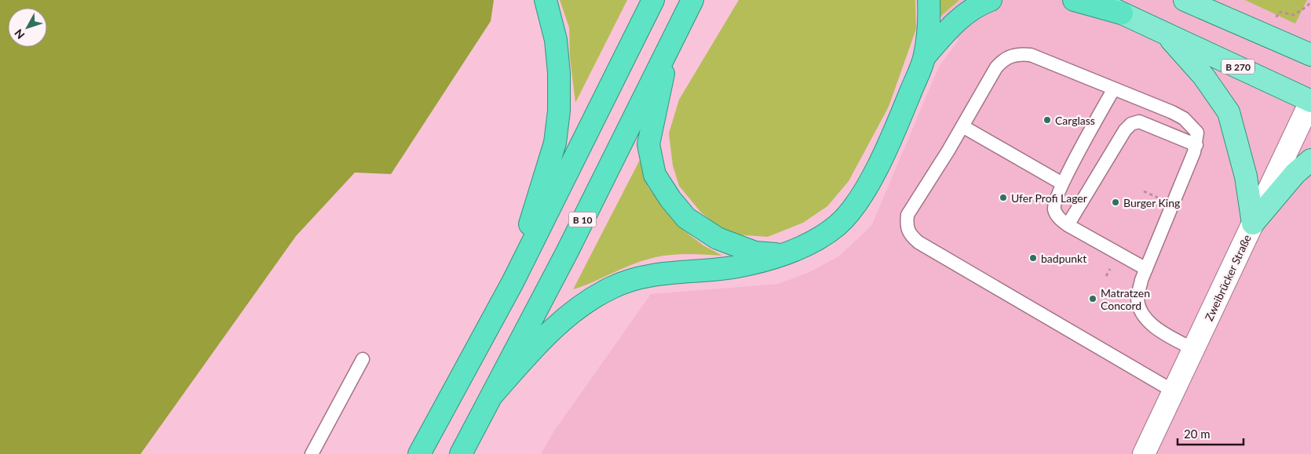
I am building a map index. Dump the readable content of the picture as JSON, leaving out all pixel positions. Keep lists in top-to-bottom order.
{
  "streets": {
    "highway": ["B 10"],
    "main road": ["B 270"],
    "street": ["Zweibrücker Straße"]
  },
  "crossings": [
    ["B 270", "Zweibrücker Straße"]
  ],
  "places": [
    "Carglass",
    "Ufer Profi Lager",
    "Burger King",
    "badpunkt",
    "Matratzen Concord"
  ],
  "scale_bar": "20 m",
  "north": "bottom left"
}
